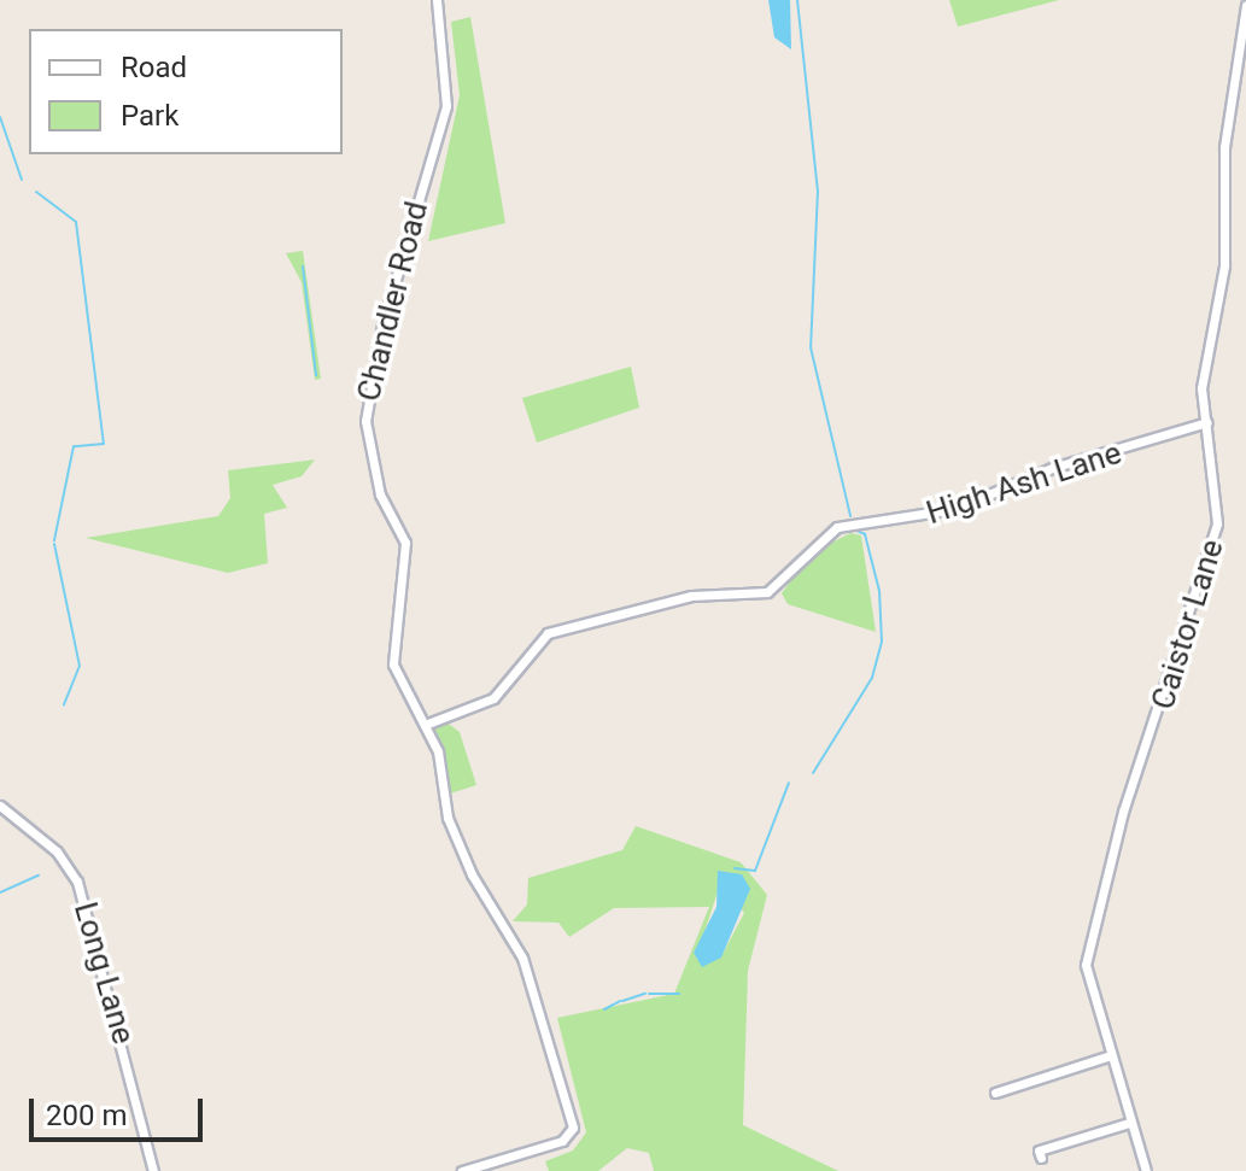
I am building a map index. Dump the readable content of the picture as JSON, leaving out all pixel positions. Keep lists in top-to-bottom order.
{
  "streets": {
    "street": [
      "Chandler Road",
      "High Ash Lane",
      "Caistor Lane",
      "Long Lane"
    ]
  },
  "crossings": [
    ["Chandler Road", "High Ash Lane"],
    ["High Ash Lane", "Caistor Lane"]
  ],
  "legend": ["Road", "Park"],
  "scale_bar": "200 m"
}
